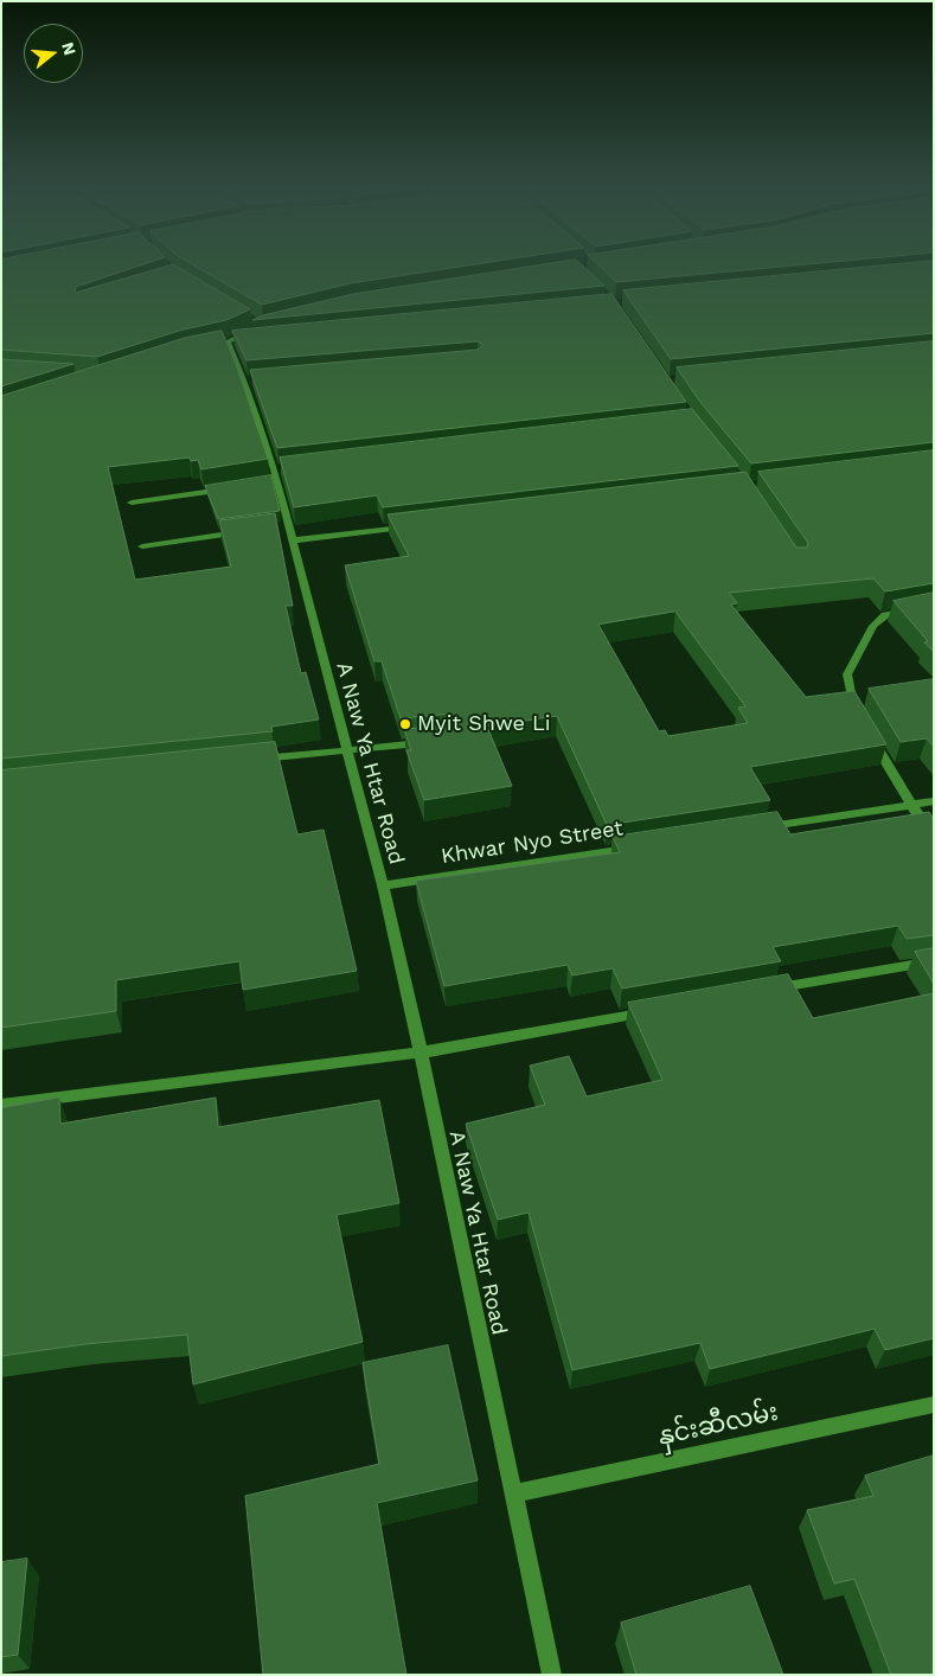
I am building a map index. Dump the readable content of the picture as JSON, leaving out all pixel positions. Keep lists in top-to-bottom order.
{
  "streets": {
    "street": ["A Naw Ya Htar Road", "Khwar Nyo Street", "နှင်းဆီလမ်း"]
  },
  "crossings": [
    ["A Naw Ya Htar Road", "Khwar Nyo Street"],
    ["A Naw Ya Htar Road", "နှင်းဆီလမ်း"]
  ],
  "places": ["Myit Shwe Li"],
  "north": "right"
}
